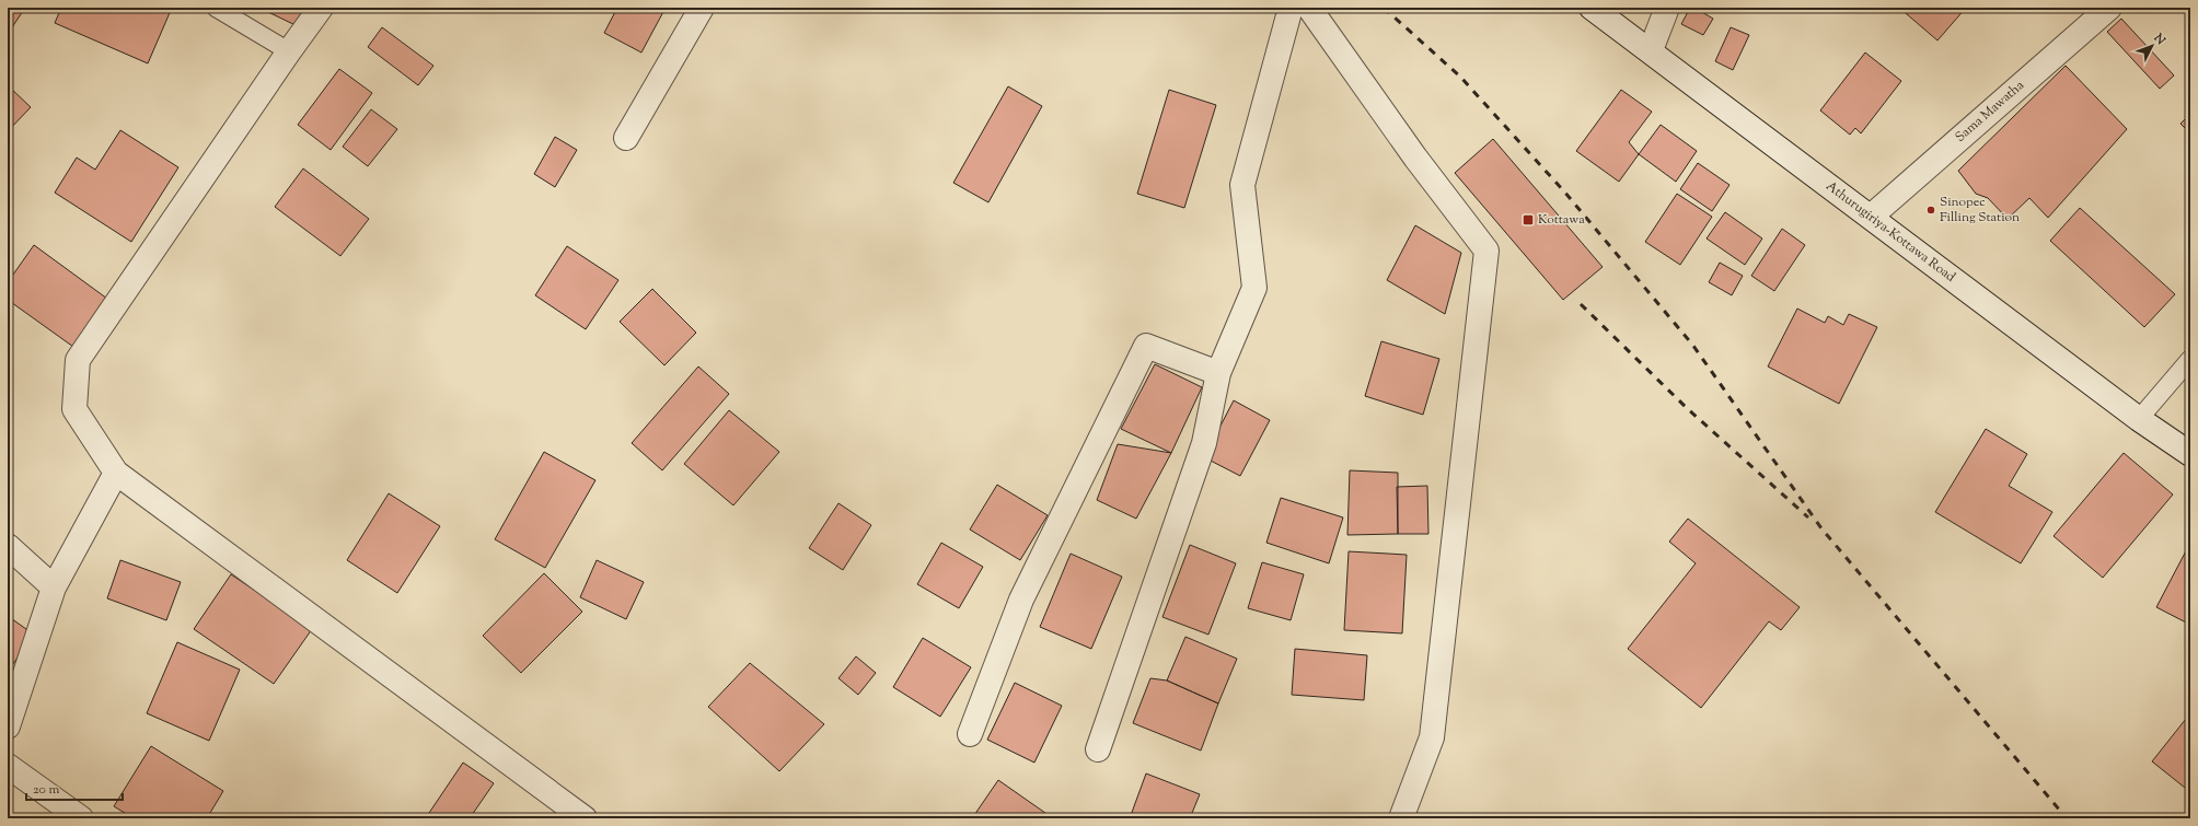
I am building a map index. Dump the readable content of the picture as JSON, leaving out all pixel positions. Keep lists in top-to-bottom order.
{
  "streets": {
    "street": ["Sama Mawatha", "Athurugiriya-Kottawa Road"]
  },
  "crossings": [
    ["Sama Mawatha", "Athurugiriya-Kottawa Road"]
  ],
  "places": {
    "other": ["Sinopec Filling Station"],
    "transit": ["Kottawa"]
  },
  "scale_bar": "20 m",
  "north": "top right"
}
